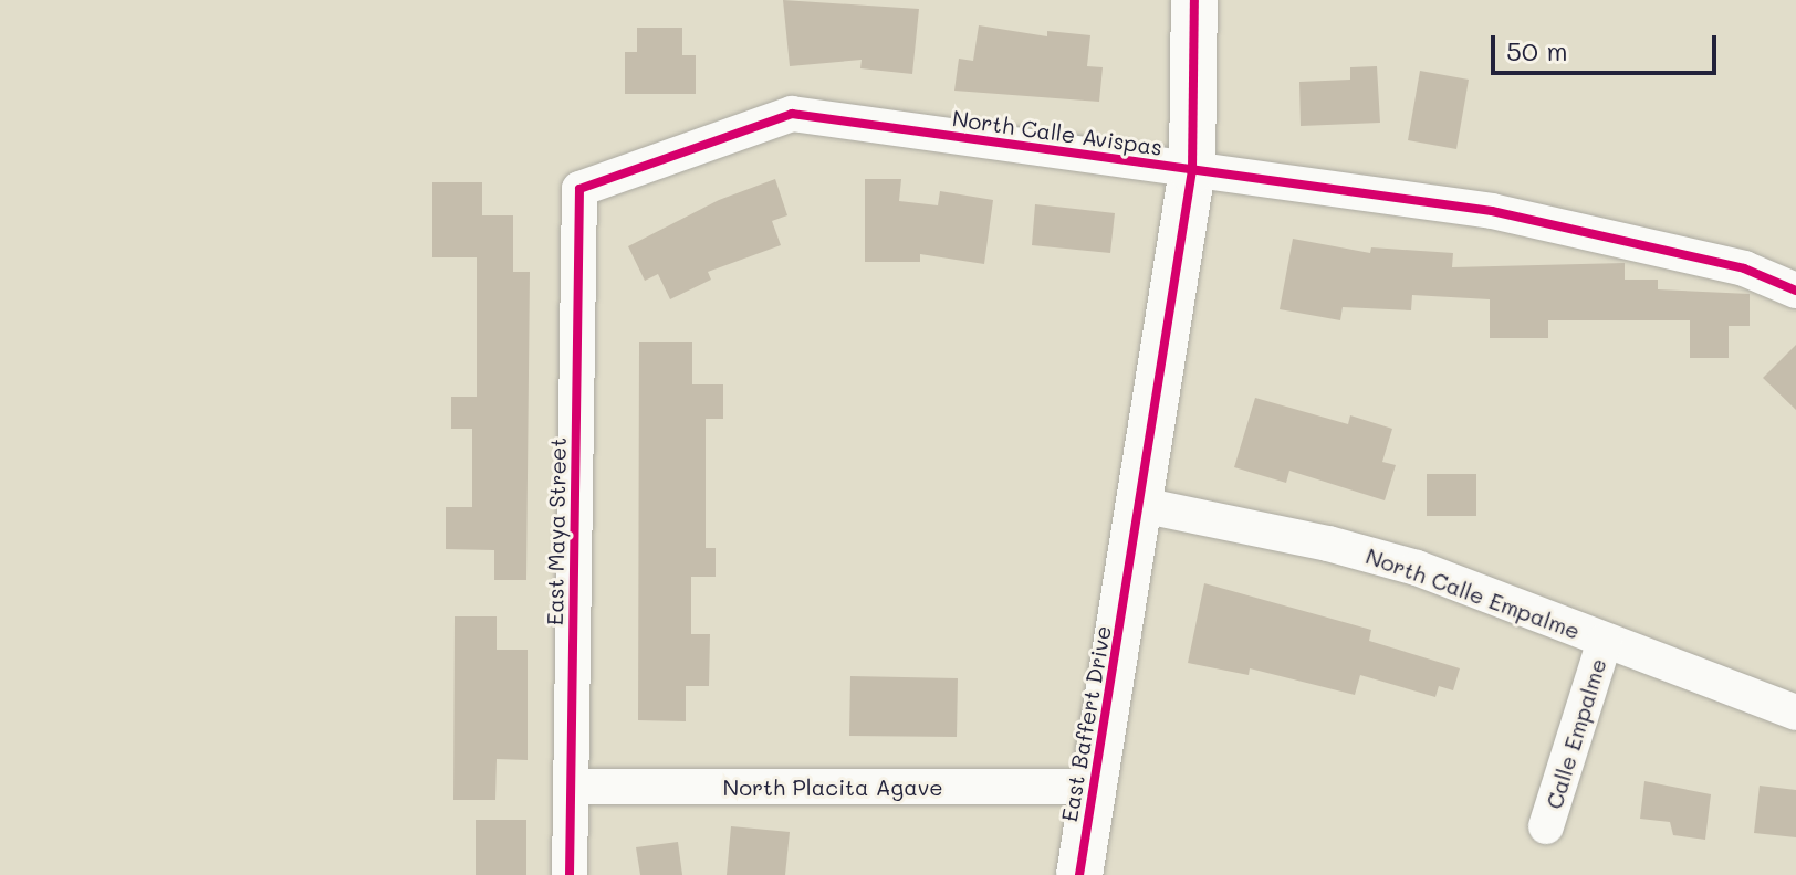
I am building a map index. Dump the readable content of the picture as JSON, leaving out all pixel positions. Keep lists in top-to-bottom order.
{
  "streets": {
    "street": [
      "North Calle Avispas",
      "East Maya Street",
      "North Calle Empalme",
      "East Baffert Drive",
      "Calle Empalme",
      "North Placita Agave"
    ]
  },
  "crossings": [
    ["North Calle Avispas", "East Maya Street"],
    ["North Calle Avispas", "East Baffert Drive"],
    ["East Maya Street", "North Placita Agave"],
    ["North Calle Empalme", "East Baffert Drive"],
    ["North Calle Empalme", "Calle Empalme"],
    ["East Baffert Drive", "North Placita Agave"]
  ],
  "scale_bar": "50 m"
}
